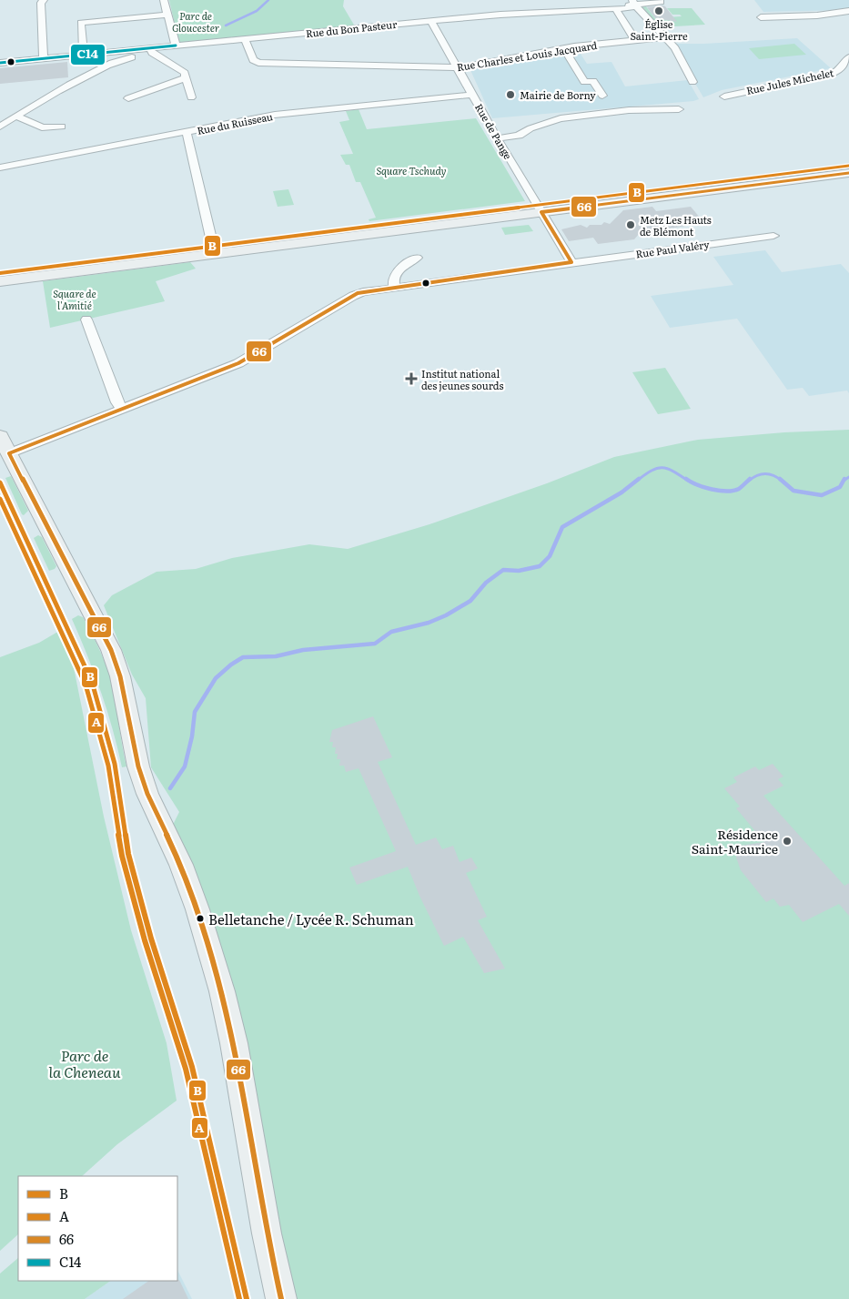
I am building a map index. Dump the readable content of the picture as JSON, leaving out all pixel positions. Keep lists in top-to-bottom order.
{
  "streets": {
    "street": [
      "Rue du Bon Pasteur",
      "Rue Charles et Louis Jacquard",
      "Rue Jules Michelet",
      "Rue du Ruisseau",
      "Rue de Pange",
      "Rue Paul Valéry"
    ]
  },
  "crossings": [
    ["Rue du Bon Pasteur", "Rue Charles et Louis Jacquard"],
    ["Rue du Bon Pasteur", "Rue de Pange"],
    ["Rue Charles et Louis Jacquard", "Rue de Pange"],
    ["Rue du Ruisseau", "Rue de Pange"],
    ["Rue de Pange", "Rue Paul Valéry"]
  ],
  "parks": [
    "Parc de Gloucester",
    "Square Tschudy",
    "Square de l'Amitié",
    "Parc de la Cheneau"
  ],
  "places": {
    "other": [
      "Église Saint-Pierre",
      "Mairie de Borny",
      "Metz Les Hauts de Blémont",
      "Résidence Saint-Maurice",
      "Belletanche / Lycée R. Schuman"
    ],
    "health": ["Institut national des jeunes sourds"]
  },
  "lines": [
    "transit line C14",
    "transit line B",
    "transit line 66",
    "transit line A"
  ],
  "legend": [
    "B",
    "A",
    "66",
    "C14"
  ]
}
